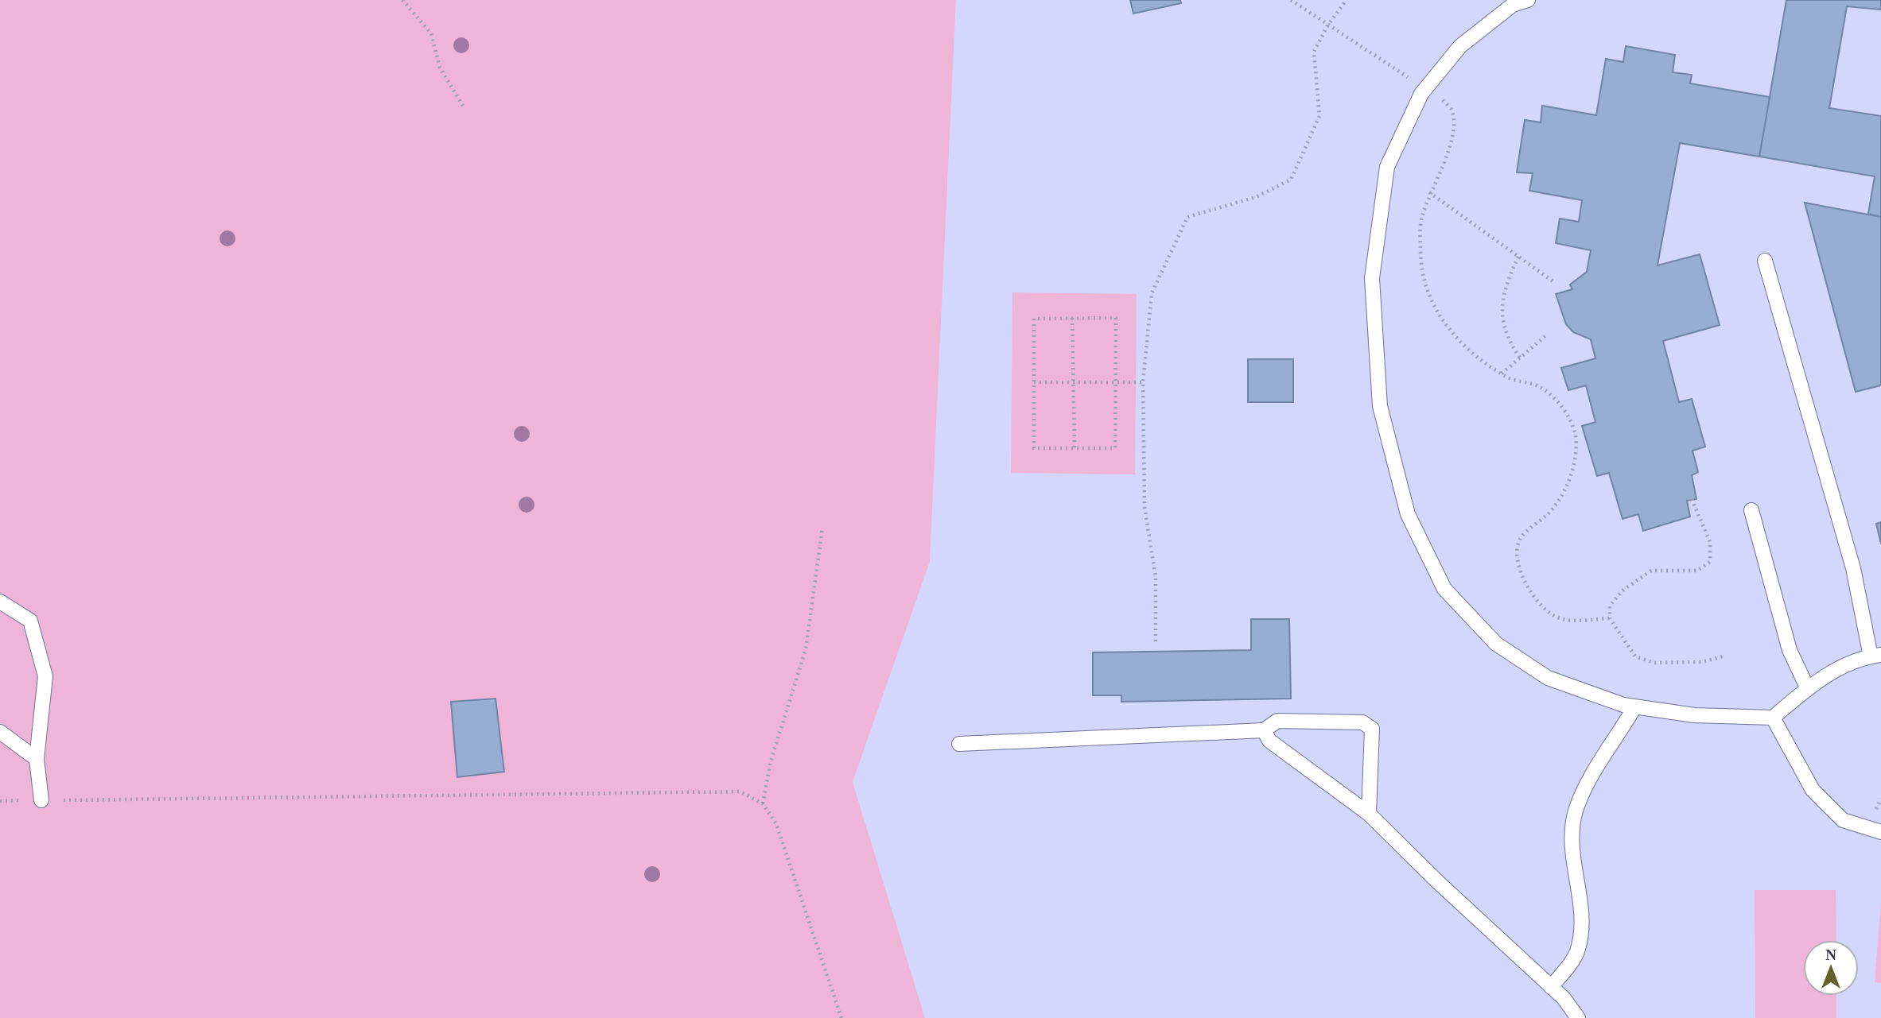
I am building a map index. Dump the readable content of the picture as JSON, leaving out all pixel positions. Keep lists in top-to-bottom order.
{
  "north": "top"
}
